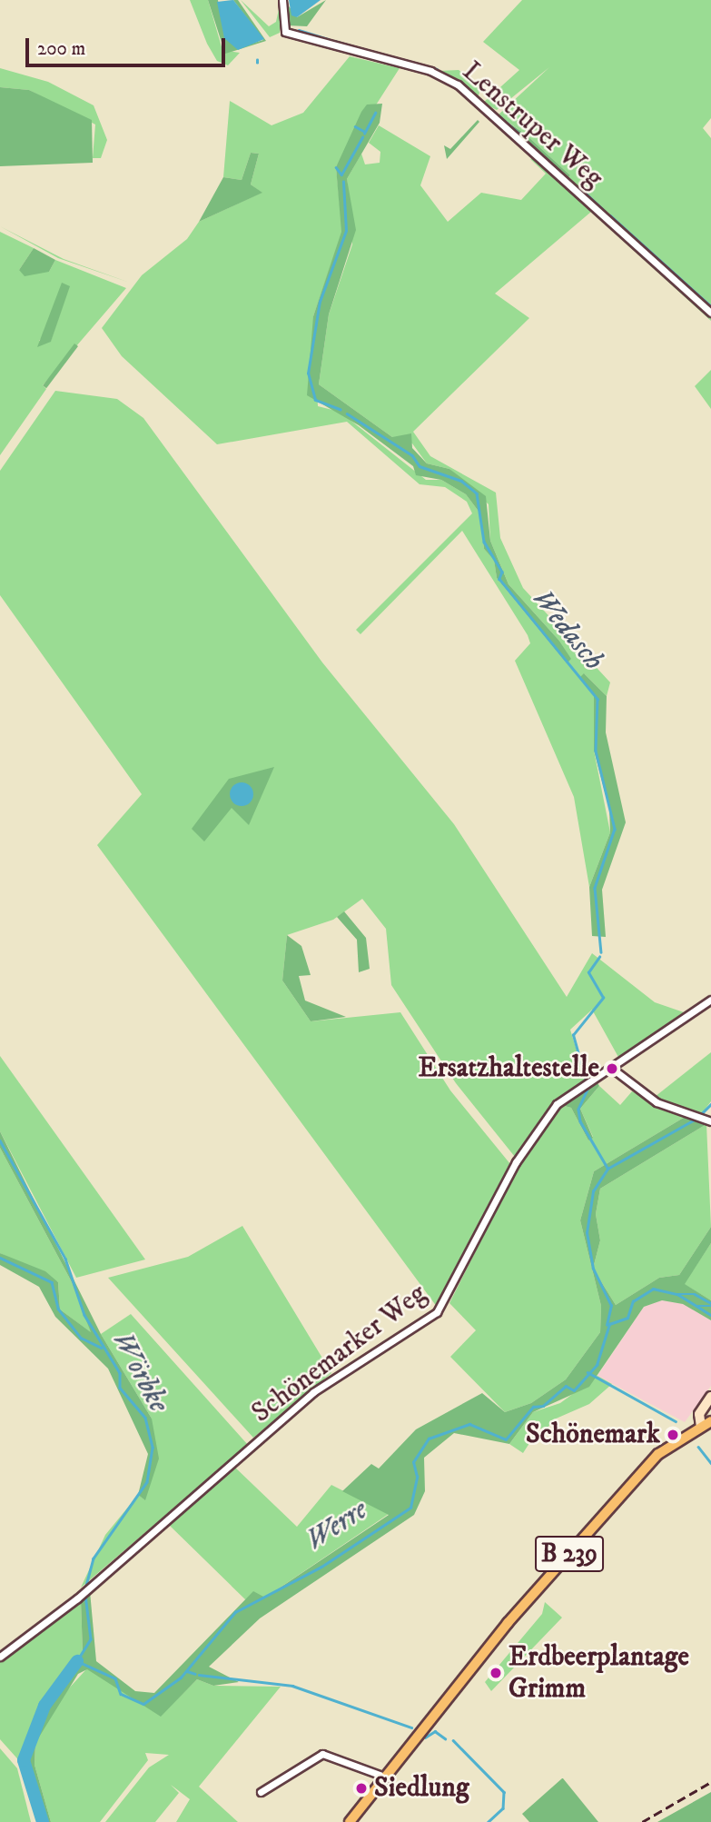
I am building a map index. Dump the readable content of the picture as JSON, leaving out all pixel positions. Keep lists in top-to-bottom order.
{
  "streets": {
    "main road": ["B 239"],
    "street": ["Lenstruper Weg", "Schönemarker Weg"]
  },
  "water": ["Wedasch", "Wörbke", "Werre"],
  "places": [
    "Ersatzhaltestelle",
    "Schönemark",
    "Erdbeerplantage Grimm",
    "Siedlung"
  ],
  "scale_bar": "200 m"
}
